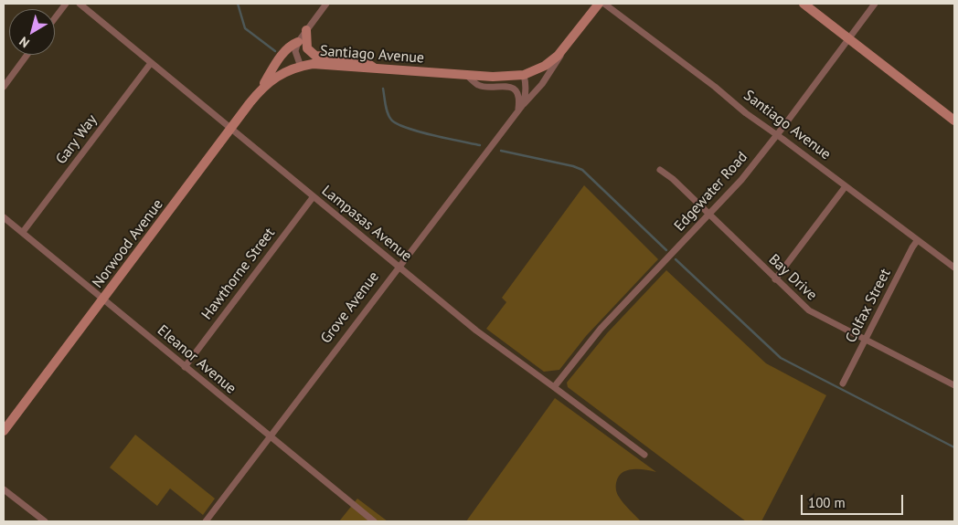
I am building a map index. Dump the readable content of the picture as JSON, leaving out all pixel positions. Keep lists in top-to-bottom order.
{
  "streets": {
    "main road": ["Santiago Avenue", "Norwood Avenue", "Grove Avenue"],
    "street": [
      "Gary Way",
      "Edgewater Road",
      "Lampasas Avenue",
      "Hawthorne Street",
      "Bay Drive",
      "Colfax Street",
      "Eleanor Avenue"
    ]
  },
  "crossings": [
    ["Santiago Avenue", "Edgewater Road"],
    ["Santiago Avenue", "Norwood Avenue"],
    ["Santiago Avenue", "Colfax Street"],
    ["Santiago Avenue", "Grove Avenue"],
    ["Gary Way", "Lampasas Avenue"],
    ["Gary Way", "Eleanor Avenue"],
    ["Edgewater Road", "Lampasas Avenue"],
    ["Edgewater Road", "Bay Drive"],
    ["Lampasas Avenue", "Norwood Avenue"],
    ["Lampasas Avenue", "Hawthorne Street"],
    ["Lampasas Avenue", "Grove Avenue"],
    ["Norwood Avenue", "Eleanor Avenue"],
    ["Hawthorne Street", "Eleanor Avenue"],
    ["Bay Drive", "Colfax Street"],
    ["Grove Avenue", "Eleanor Avenue"]
  ],
  "scale_bar": "100 m",
  "north": "bottom left"
}
